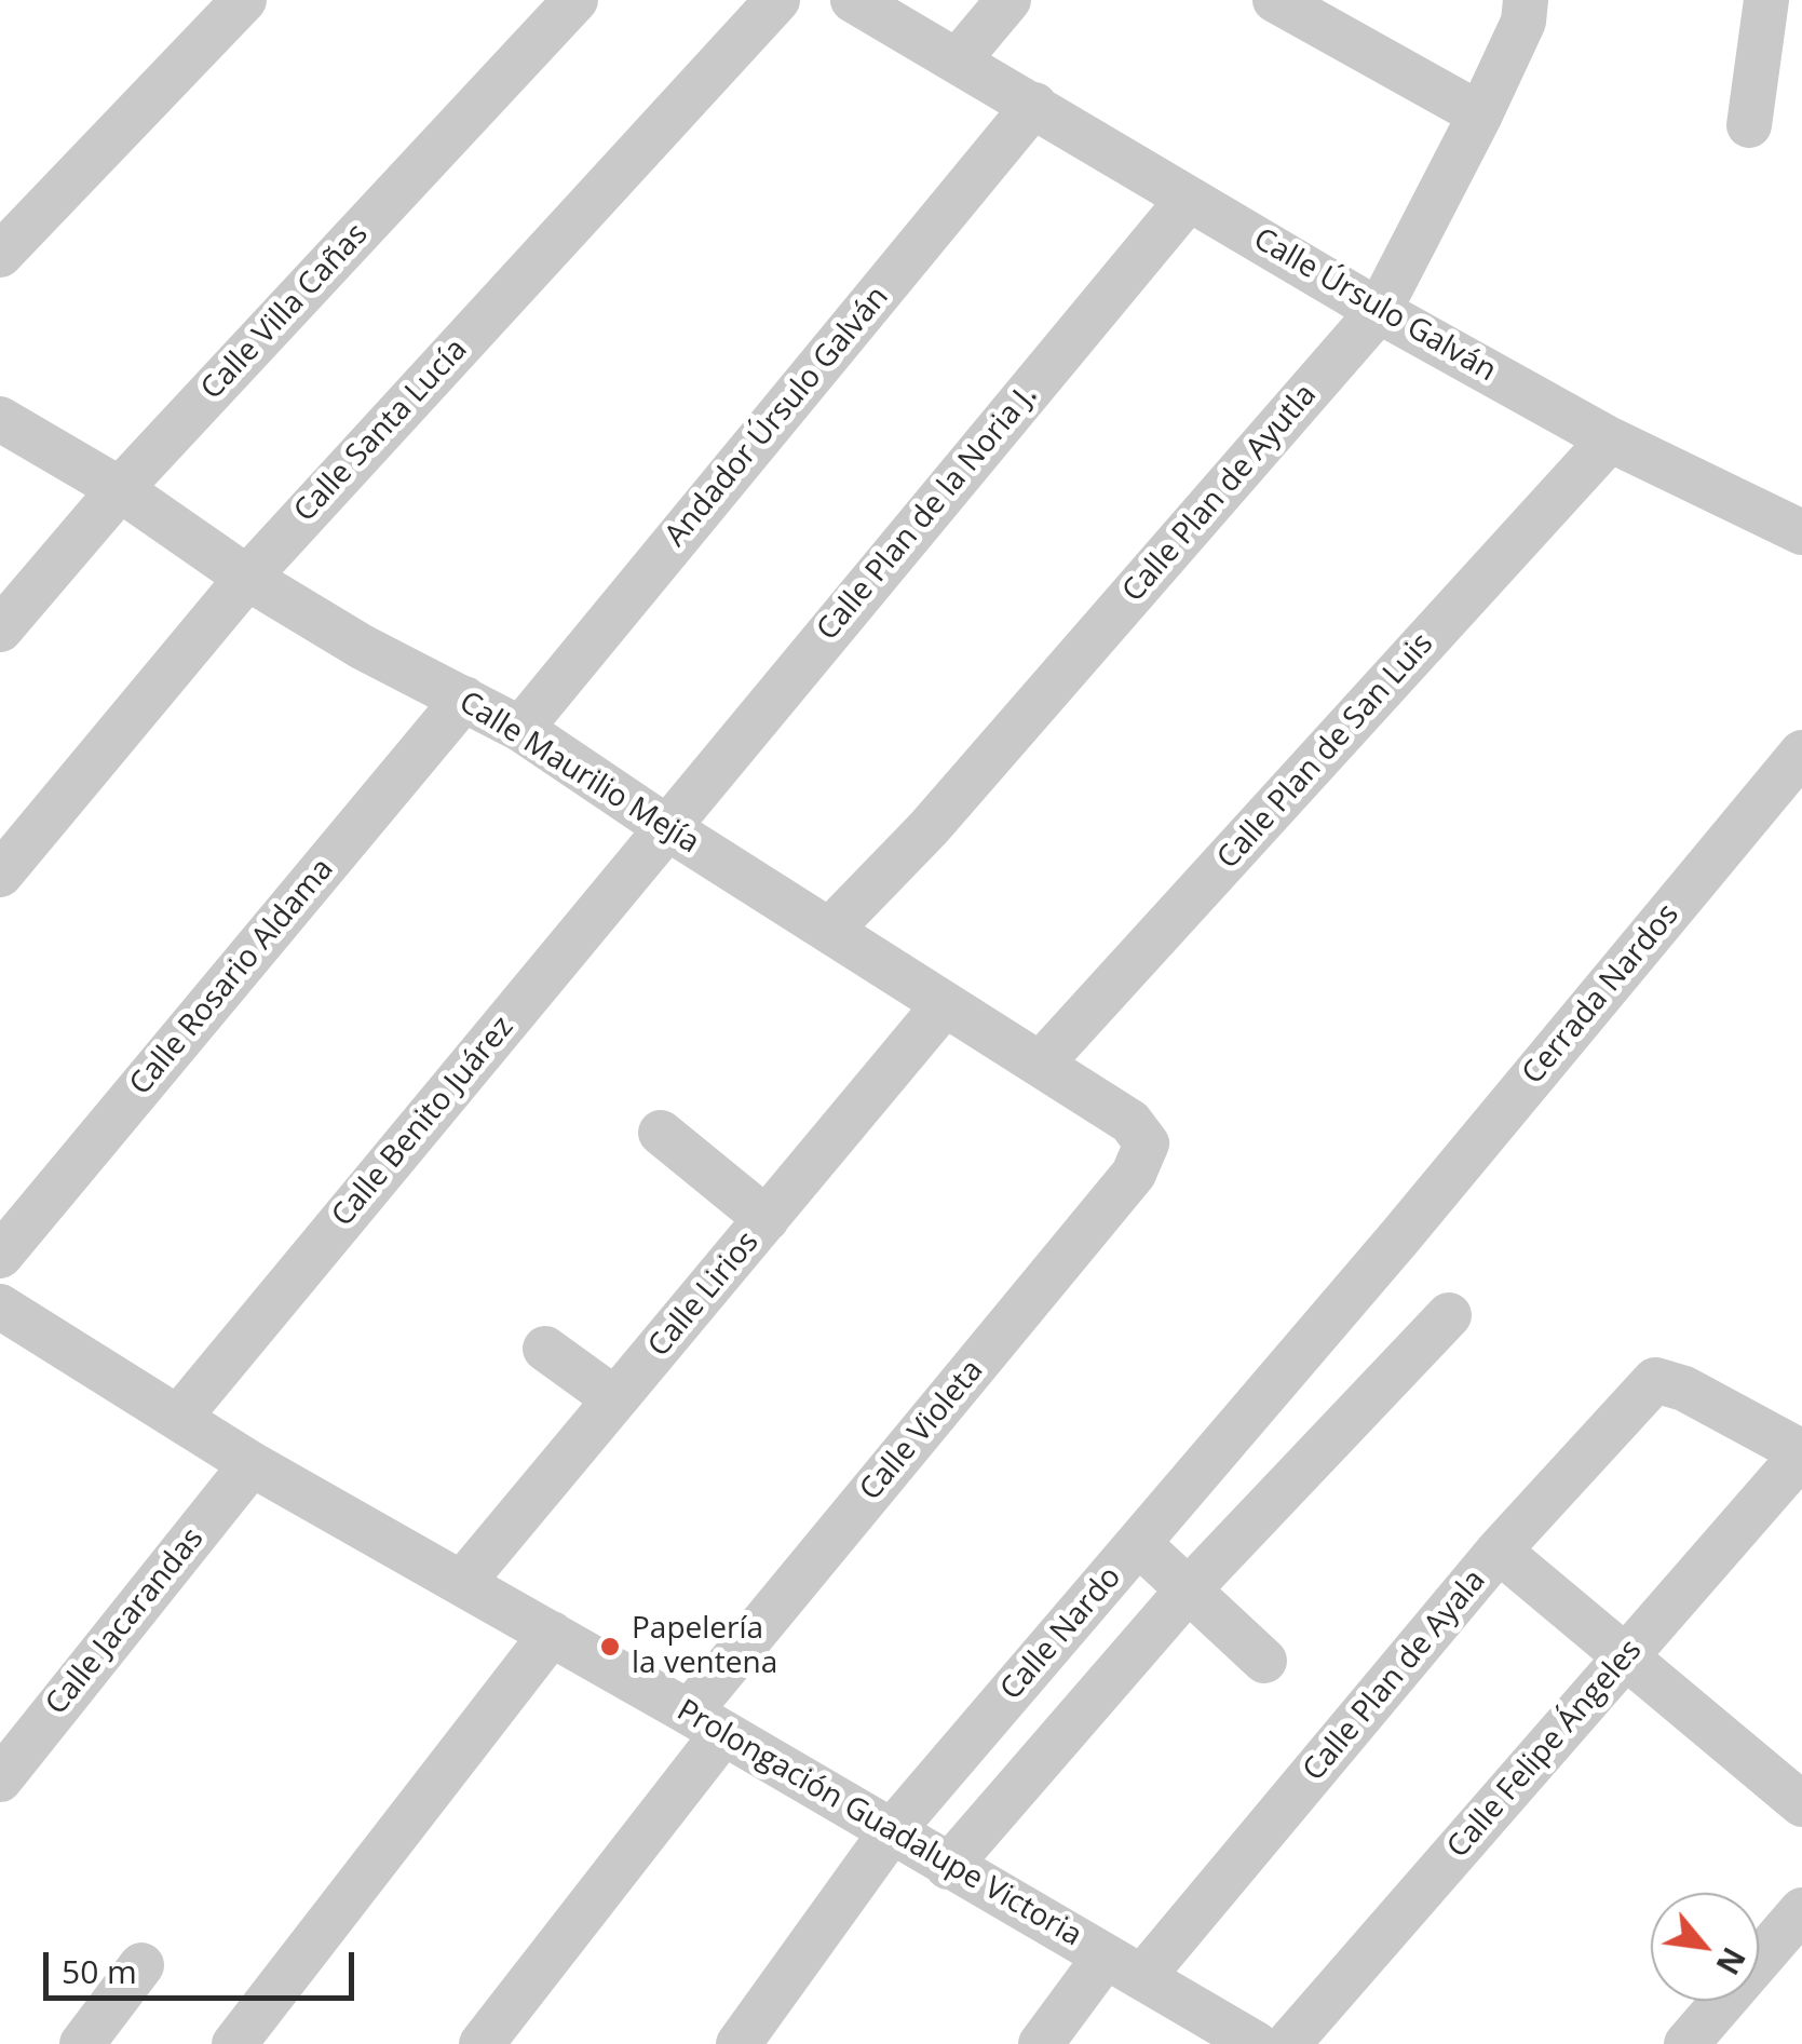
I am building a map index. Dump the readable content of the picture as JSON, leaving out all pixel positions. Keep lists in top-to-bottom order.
{
  "streets": {
    "street": [
      "Calle Úrsulo Galván",
      "Calle Villa Cañas",
      "Andador Úrsulo Galván",
      "Calle Santa Lucía",
      "Calle Plan de Ayutla",
      "Calle Plan de la Noria J.",
      "Calle Plan de San Luis",
      "Calle Maurilio Mejía",
      "Calle Rosario Aldama",
      "Cerrada Nardos",
      "Calle Benito Juárez",
      "Calle Lirios",
      "Calle Violeta",
      "Calle Jacarandas",
      "Calle Nardo",
      "Calle Plan de Ayala",
      "Calle Felipe Ángeles",
      "Prolongación Guadalupe Victoria"
    ]
  },
  "crossings": [
    ["Calle Úrsulo Galván", "Andador Úrsulo Galván"],
    ["Calle Úrsulo Galván", "Calle Plan de Ayutla"],
    ["Calle Úrsulo Galván", "Calle Plan de la Noria J."],
    ["Calle Úrsulo Galván", "Calle Plan de San Luis"],
    ["Calle Villa Cañas", "Calle Maurilio Mejía"],
    ["Andador Úrsulo Galván", "Calle Maurilio Mejía"],
    ["Calle Santa Lucía", "Calle Maurilio Mejía"],
    ["Calle Plan de Ayutla", "Calle Maurilio Mejía"],
    ["Calle Plan de la Noria J.", "Calle Maurilio Mejía"],
    ["Calle Plan de la Noria J.", "Calle Benito Juárez"],
    ["Calle Plan de San Luis", "Calle Maurilio Mejía"],
    ["Calle Maurilio Mejía", "Calle Rosario Aldama"],
    ["Calle Maurilio Mejía", "Calle Benito Juárez"],
    ["Calle Maurilio Mejía", "Calle Lirios"],
    ["Calle Maurilio Mejía", "Calle Violeta"],
    ["Cerrada Nardos", "Calle Nardo"],
    ["Calle Benito Juárez", "Prolongación Guadalupe Victoria"],
    ["Calle Lirios", "Prolongación Guadalupe Victoria"],
    ["Calle Violeta", "Prolongación Guadalupe Victoria"],
    ["Calle Jacarandas", "Prolongación Guadalupe Victoria"],
    ["Calle Nardo", "Prolongación Guadalupe Victoria"],
    ["Calle Plan de Ayala", "Calle Felipe Ángeles"],
    ["Calle Plan de Ayala", "Prolongación Guadalupe Victoria"]
  ],
  "places": ["Papelería la ventena"],
  "scale_bar": "50 m",
  "north": "bottom right"
}
